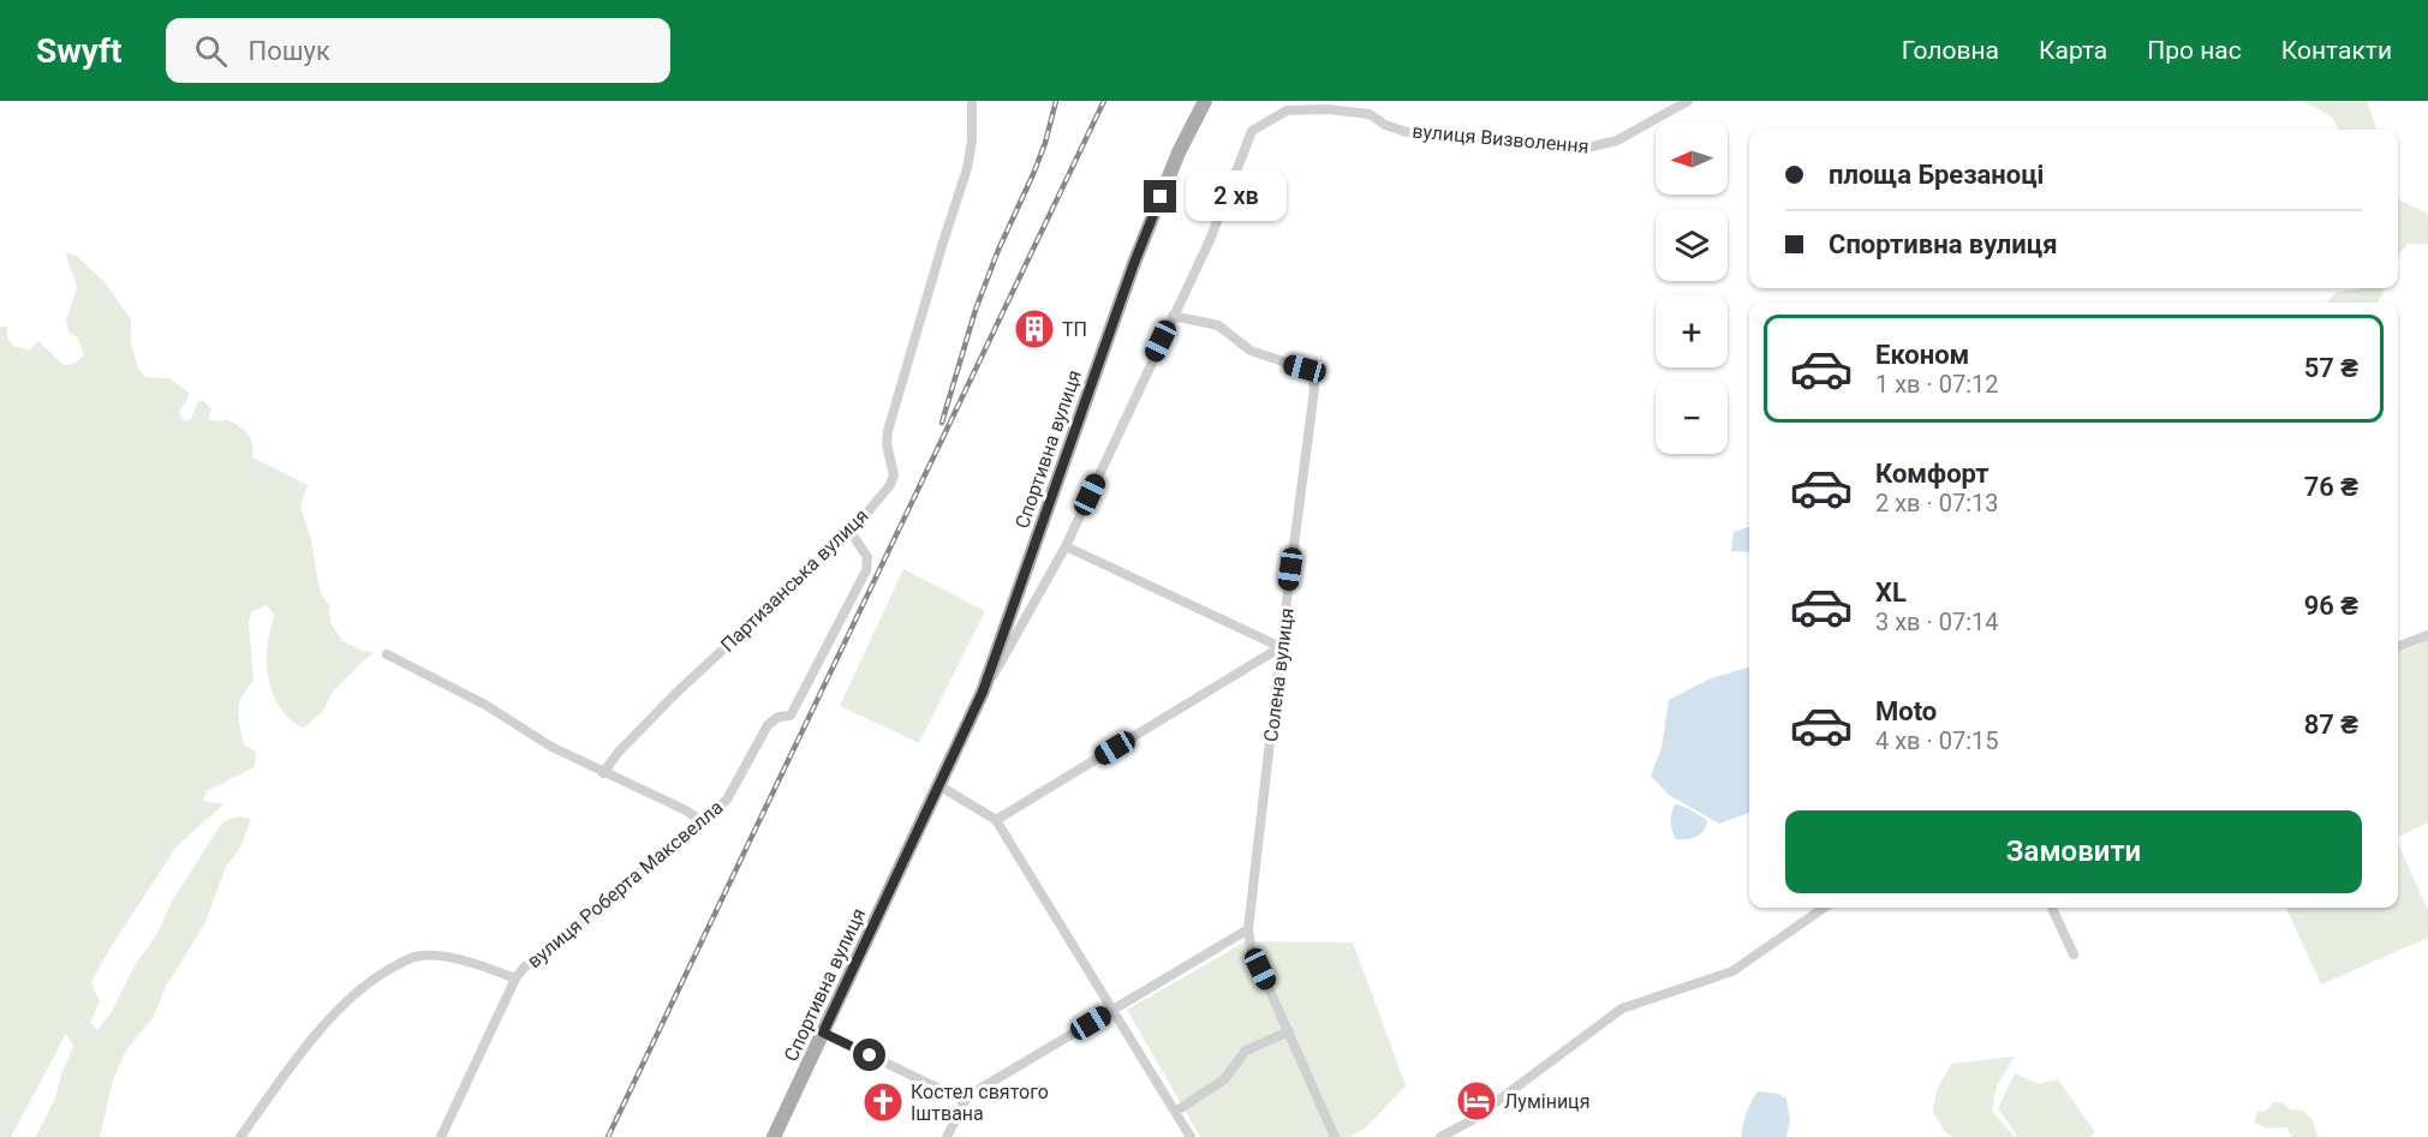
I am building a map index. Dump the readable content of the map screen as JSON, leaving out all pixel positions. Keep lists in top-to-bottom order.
{
  "streets": {
    "main road": ["Спортивна вулиця"],
    "street": [
      "вулиця Визволення",
      "Партизанська вулиця",
      "Солена вулиця",
      "вулиця Роберта Максвелла"
    ]
  },
  "crossings": [
    ["вулиця Визволення", "Спортивна вулиця"],
    ["Спортивна вулиця", "Солена вулиця"],
    ["Партизанська вулиця", "вулиця Роберта Максвелла"]
  ],
  "places": {
    "building": ["ТП"],
    "hotel": ["Луміниця"],
    "church": ["Костел святого Іштвана"]
  },
  "north": "left",
  "page": {
    "header": "Swyft",
    "search": "Пошук",
    "nav": [
      "Головна",
      "Карта",
      "Про нас",
      "Контакти"
    ],
    "map_buttons": ["+", "−"],
    "banner": ["площа Брезаноці", "Спортивна вулиця"],
    "bubble": "2 хв",
    "list": [
      {
        "name": "Економ",
        "note": "1 хв · 07:12",
        "value": "57 ₴"
      },
      {
        "name": "Комфорт",
        "note": "2 хв · 07:13",
        "value": "76 ₴"
      },
      {
        "name": "XL",
        "note": "3 хв · 07:14",
        "value": "96 ₴"
      },
      {
        "name": "Moto",
        "note": "4 хв · 07:15",
        "value": "87 ₴"
      }
    ],
    "buttons": "Замовити"
  }
}
